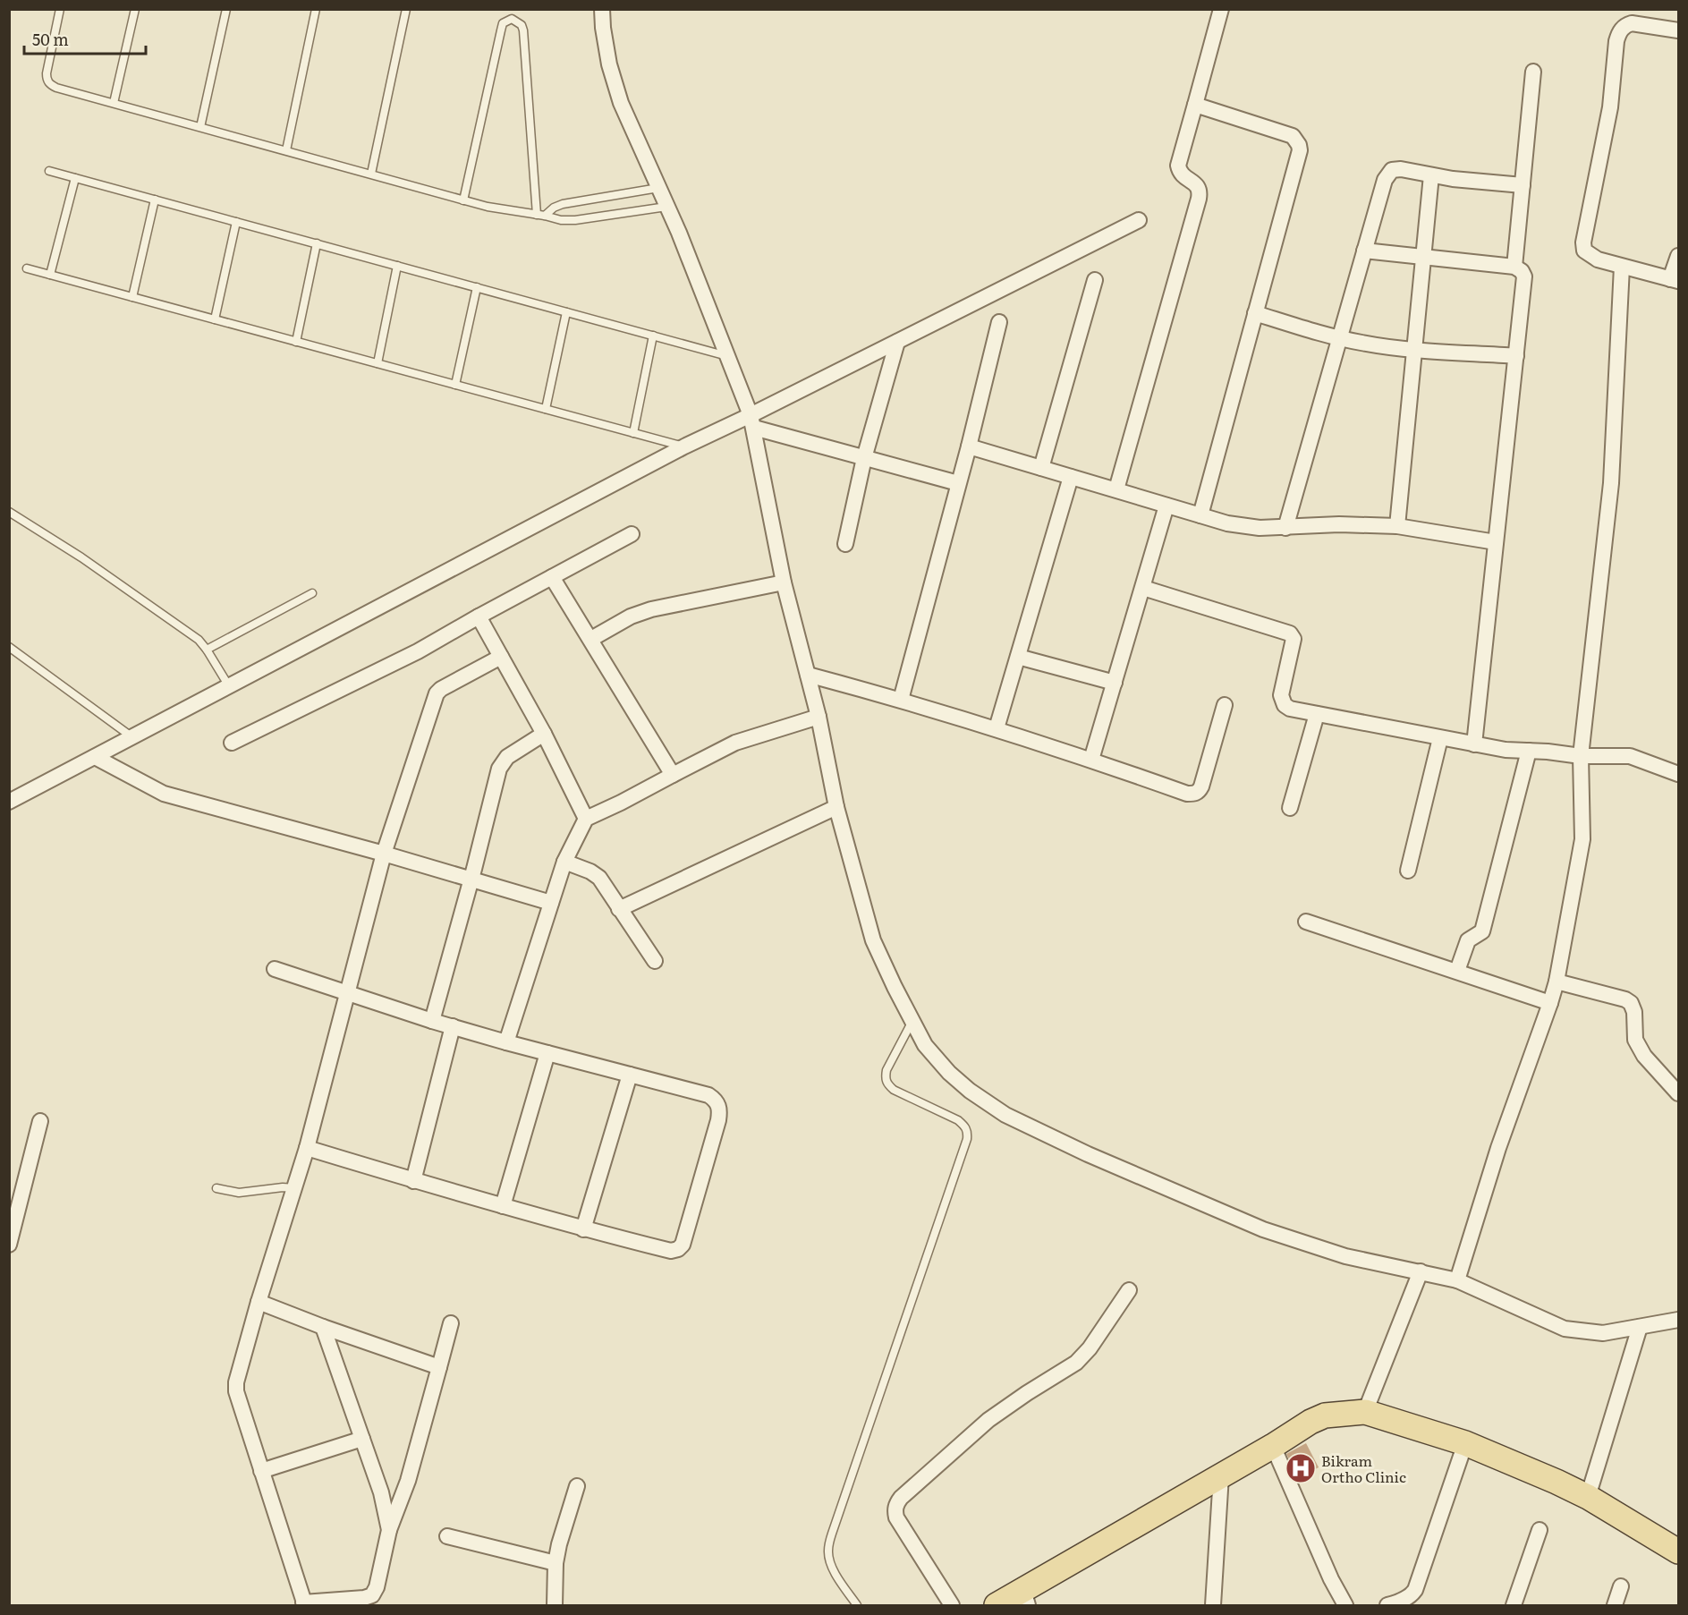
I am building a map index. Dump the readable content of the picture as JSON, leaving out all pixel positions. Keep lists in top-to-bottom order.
{
  "places": {
    "hospital": ["Bikram Ortho Clinic"]
  },
  "scale_bar": "50 m"
}
